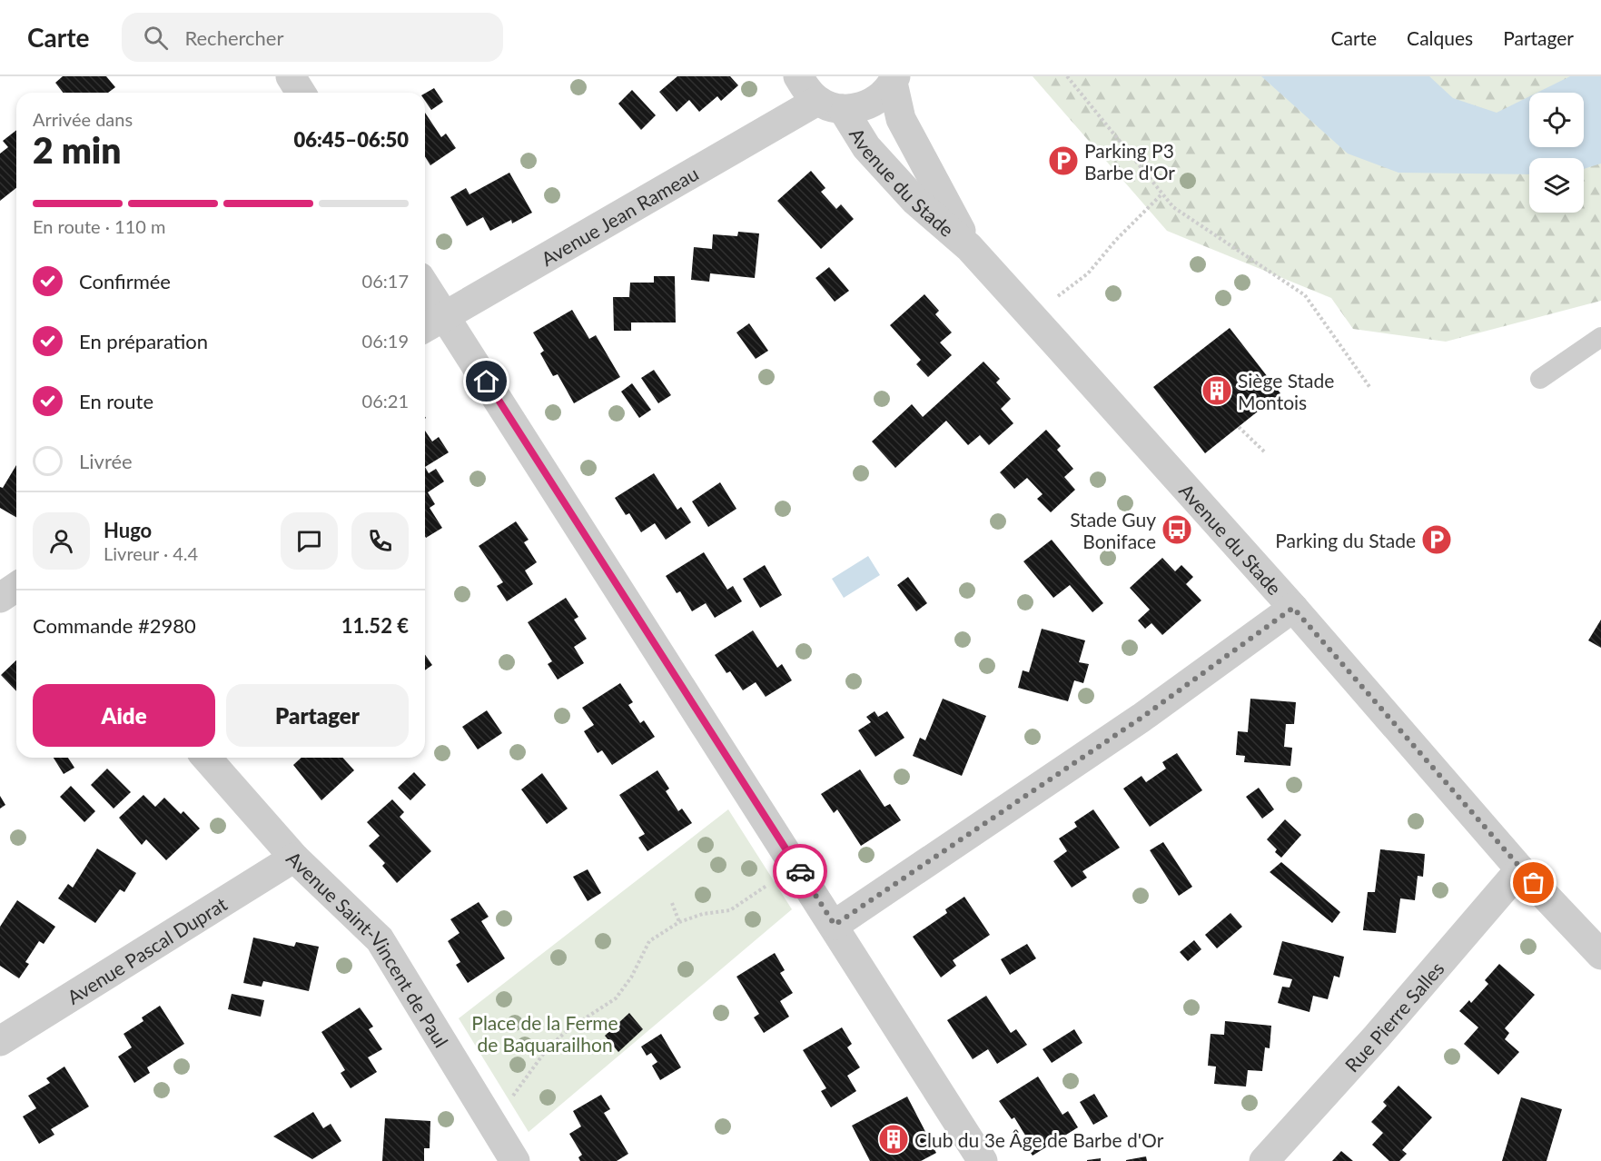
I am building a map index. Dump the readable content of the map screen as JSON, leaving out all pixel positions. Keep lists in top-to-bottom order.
{
  "streets": {
    "street": [
      "Avenue du Stade",
      "Avenue Jean Rameau",
      "Avenue Pascal Duprat",
      "Avenue Saint-Vincent de Paul",
      "Rue Pierre Salles"
    ]
  },
  "crossings": [
    ["Avenue du Stade", "Avenue Jean Rameau"],
    ["Avenue du Stade", "Rue Pierre Salles"],
    ["Avenue Pascal Duprat", "Avenue Saint-Vincent de Paul"]
  ],
  "parks": ["Place de la Ferme de Baquarailhon"],
  "places": {
    "parking": ["Parking P3 Barbe d'Or", "Parking du Stade"],
    "building": ["Siège Stade Montois", "Club du 3e Âge de Barbe d'Or"],
    "bus stop": ["Stade Guy Boniface"]
  },
  "page": {
    "header": "Carte",
    "search": "Rechercher",
    "nav": ["Carte", "Calques", "Partager"],
    "heading": ["2 min", "Arrivée dans", "06:45–06:50"],
    "panel": [
      "Hugo",
      "Livreur · 4.4",
      "Commande #2980",
      "11.52 €"
    ],
    "bar": "En route · 110 m",
    "list": [
      ["Confirmée", "06:17"],
      ["En préparation", "06:19"],
      ["En route", "06:21"],
      "Livrée"
    ],
    "buttons": ["Aide", "Partager"]
  }
}
